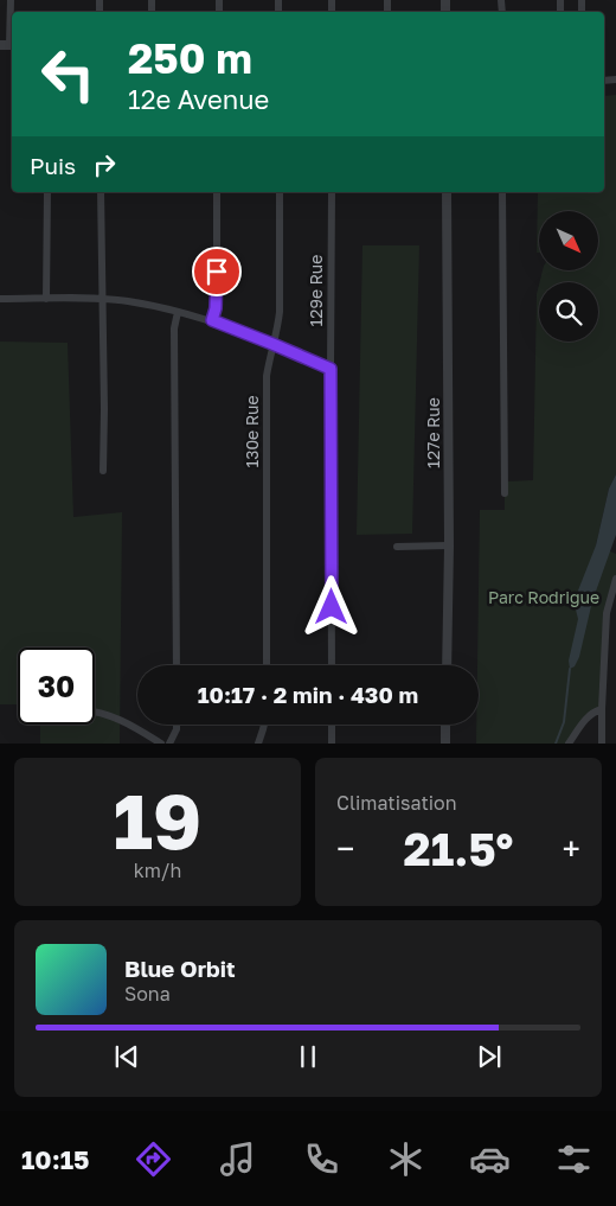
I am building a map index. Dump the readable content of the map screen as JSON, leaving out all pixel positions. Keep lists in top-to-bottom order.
{
  "streets": {
    "street": ["129e Rue", "130e Rue", "127e Rue"]
  },
  "parks": ["Parc Rodrigue"],
  "north": "bottom right",
  "page": {
    "turn": ["250 m", "12e Avenue"],
    "then": "Puis",
    "limit": "30",
    "trip": "10:17 · 2 min · 430 m",
    "tile": [
      ["19", "km/h"],
      "Climatisation"
    ],
    "heat": ["−", "21.5°", "+"],
    "song": ["Blue Orbit", "Sona"],
    "tabs": "10:15"
  }
}
